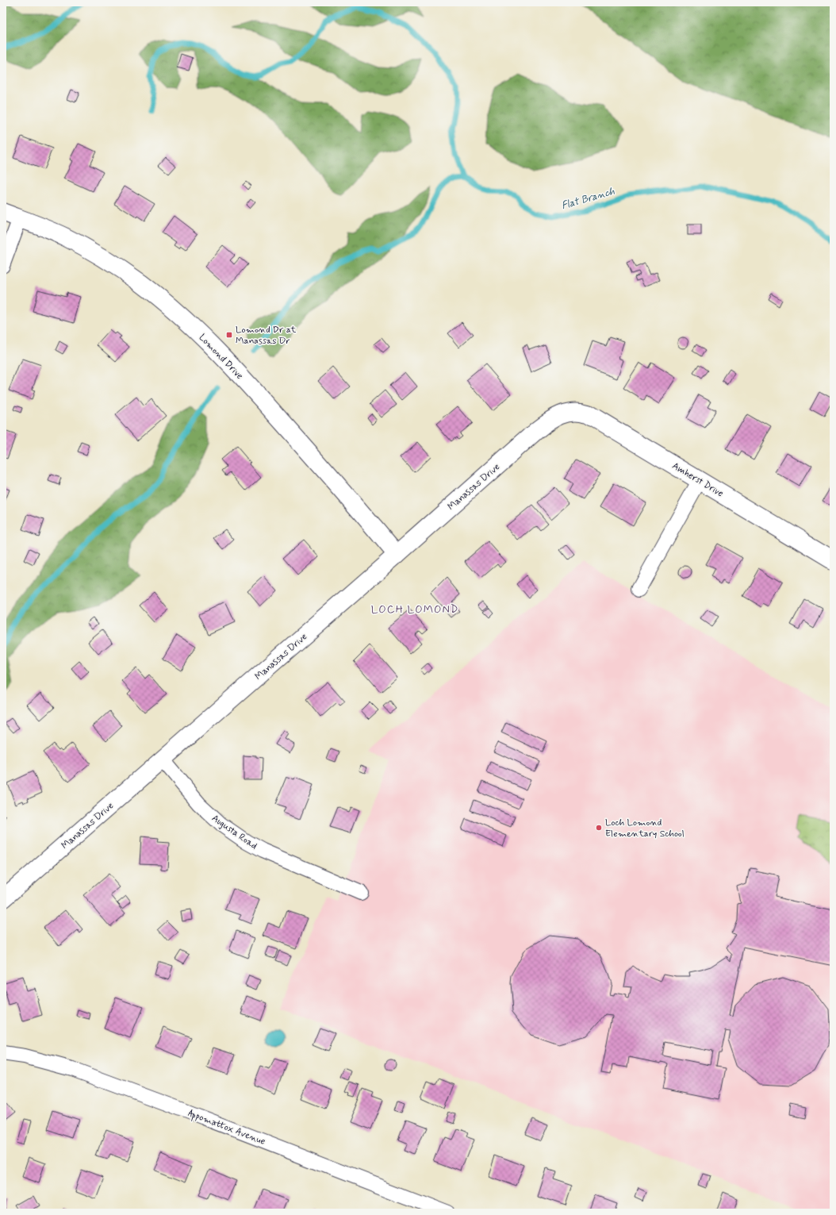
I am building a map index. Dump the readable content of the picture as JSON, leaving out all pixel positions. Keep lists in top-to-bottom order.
{
  "streets": {
    "main road": ["Lomond Drive", "Amherst Drive", "Manassas Drive"],
    "street": ["Augusta Road", "Appomattox Avenue"]
  },
  "crossings": [
    ["Lomond Drive", "Manassas Drive"],
    ["Amherst Drive", "Manassas Drive"],
    ["Manassas Drive", "Augusta Road"]
  ],
  "districts": ["LOCH LOMOND"],
  "water": ["Flat Branch"],
  "places": {
    "transit": ["Lomond Dr at Manassas Dr"],
    "other": ["Loch Lomond Elementary School"]
  }
}
